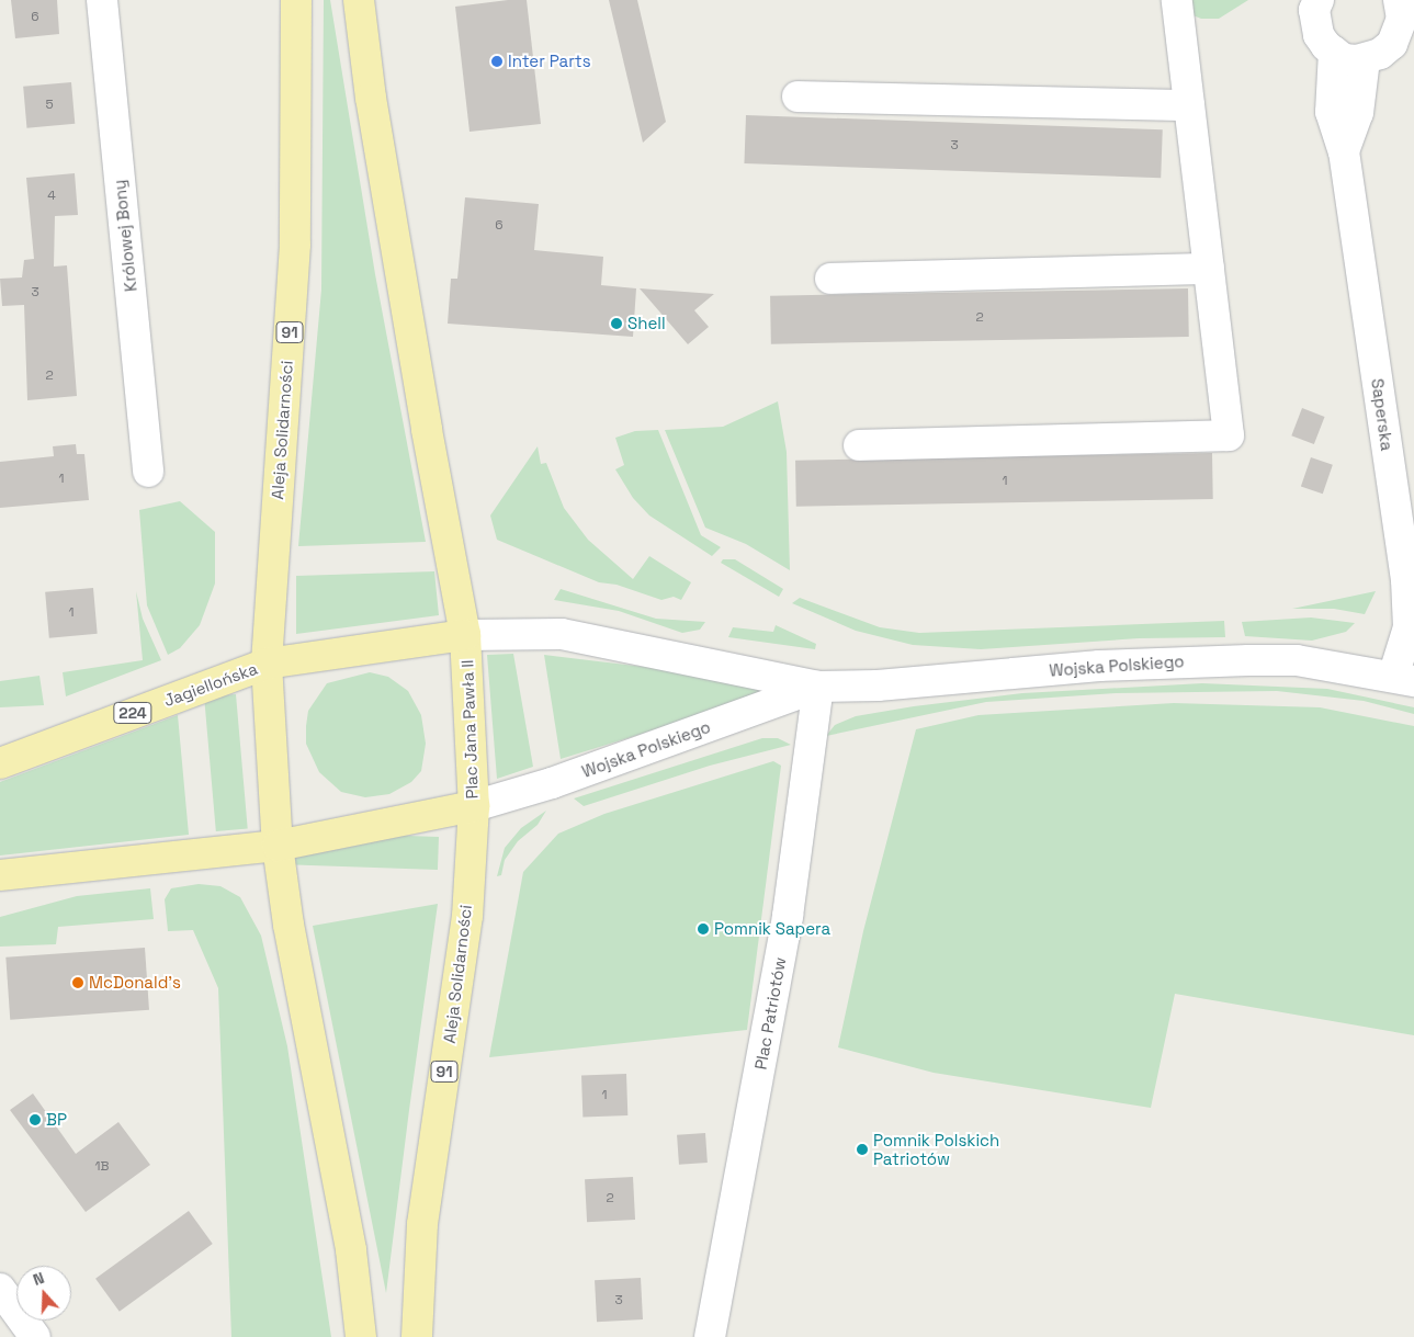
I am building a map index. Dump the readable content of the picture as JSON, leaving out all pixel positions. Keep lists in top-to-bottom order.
{
  "streets": {
    "main road": [
      "91",
      "Aleja Solidarności",
      "Jagiellońska",
      "224",
      "Plac Jana Pawła II"
    ],
    "street": [
      "Królowej Bony",
      "Saperska",
      "Wojska Polskiego",
      "Plac Patriotów"
    ]
  },
  "crossings": [
    ["91", "Aleja Solidarności"],
    ["91", "Wojska Polskiego"],
    ["91", "Jagiellońska"],
    ["91", "Plac Jana Pawła II"],
    ["Saperska", "Wojska Polskiego"],
    ["Aleja Solidarności", "Wojska Polskiego"],
    ["Aleja Solidarności", "Jagiellońska"],
    ["Aleja Solidarności", "Plac Jana Pawła II"],
    ["Wojska Polskiego", "Plac Jana Pawła II"],
    ["Wojska Polskiego", "Plac Patriotów"],
    ["Jagiellońska", "Plac Jana Pawła II"]
  ],
  "places": [
    "Inter Parts",
    "Shell",
    "Pomnik Sapera",
    "McDonald's",
    "BP",
    "Pomnik Polskich Patriotów"
  ],
  "house_numbers": [
    "6",
    "5",
    "3",
    "4",
    "6",
    "3",
    "2",
    "2",
    "1",
    "1",
    "1",
    "1",
    "1B",
    "2",
    "3"
  ],
  "north": "top"
}
